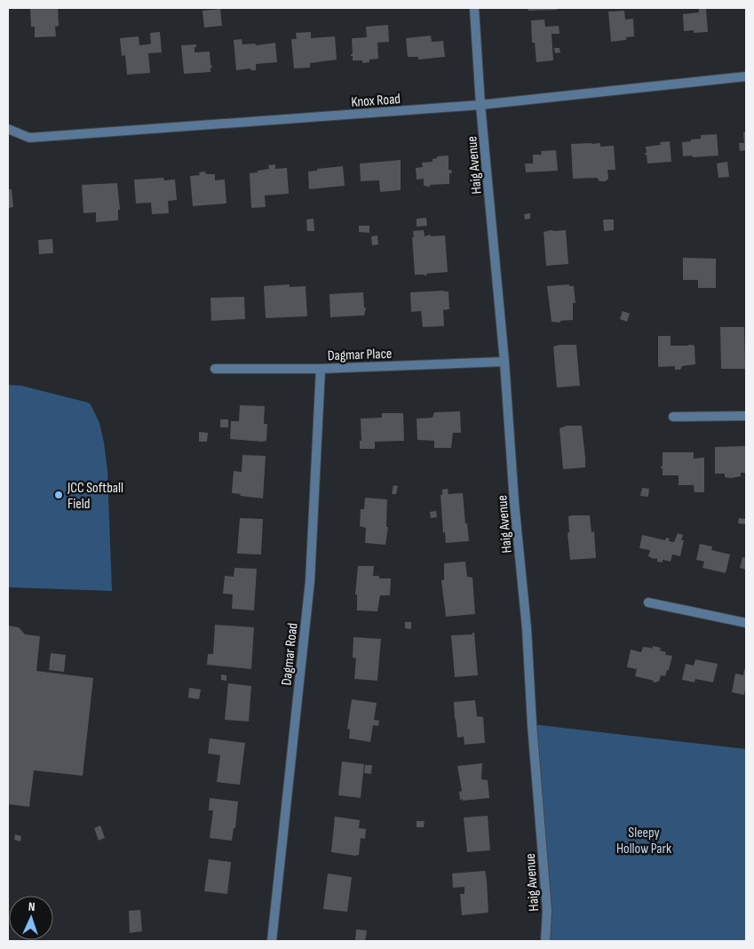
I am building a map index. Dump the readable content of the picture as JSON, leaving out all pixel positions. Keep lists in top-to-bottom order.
{
  "streets": {
    "street": [
      "Knox Road",
      "Haig Avenue",
      "Dagmar Place",
      "Dagmar Road"
    ]
  },
  "crossings": [
    ["Knox Road", "Haig Avenue"],
    ["Haig Avenue", "Dagmar Place"],
    ["Dagmar Place", "Dagmar Road"]
  ],
  "parks": ["Sleepy Hollow Park"],
  "places": ["JCC Softball Field"],
  "north": "top"
}
